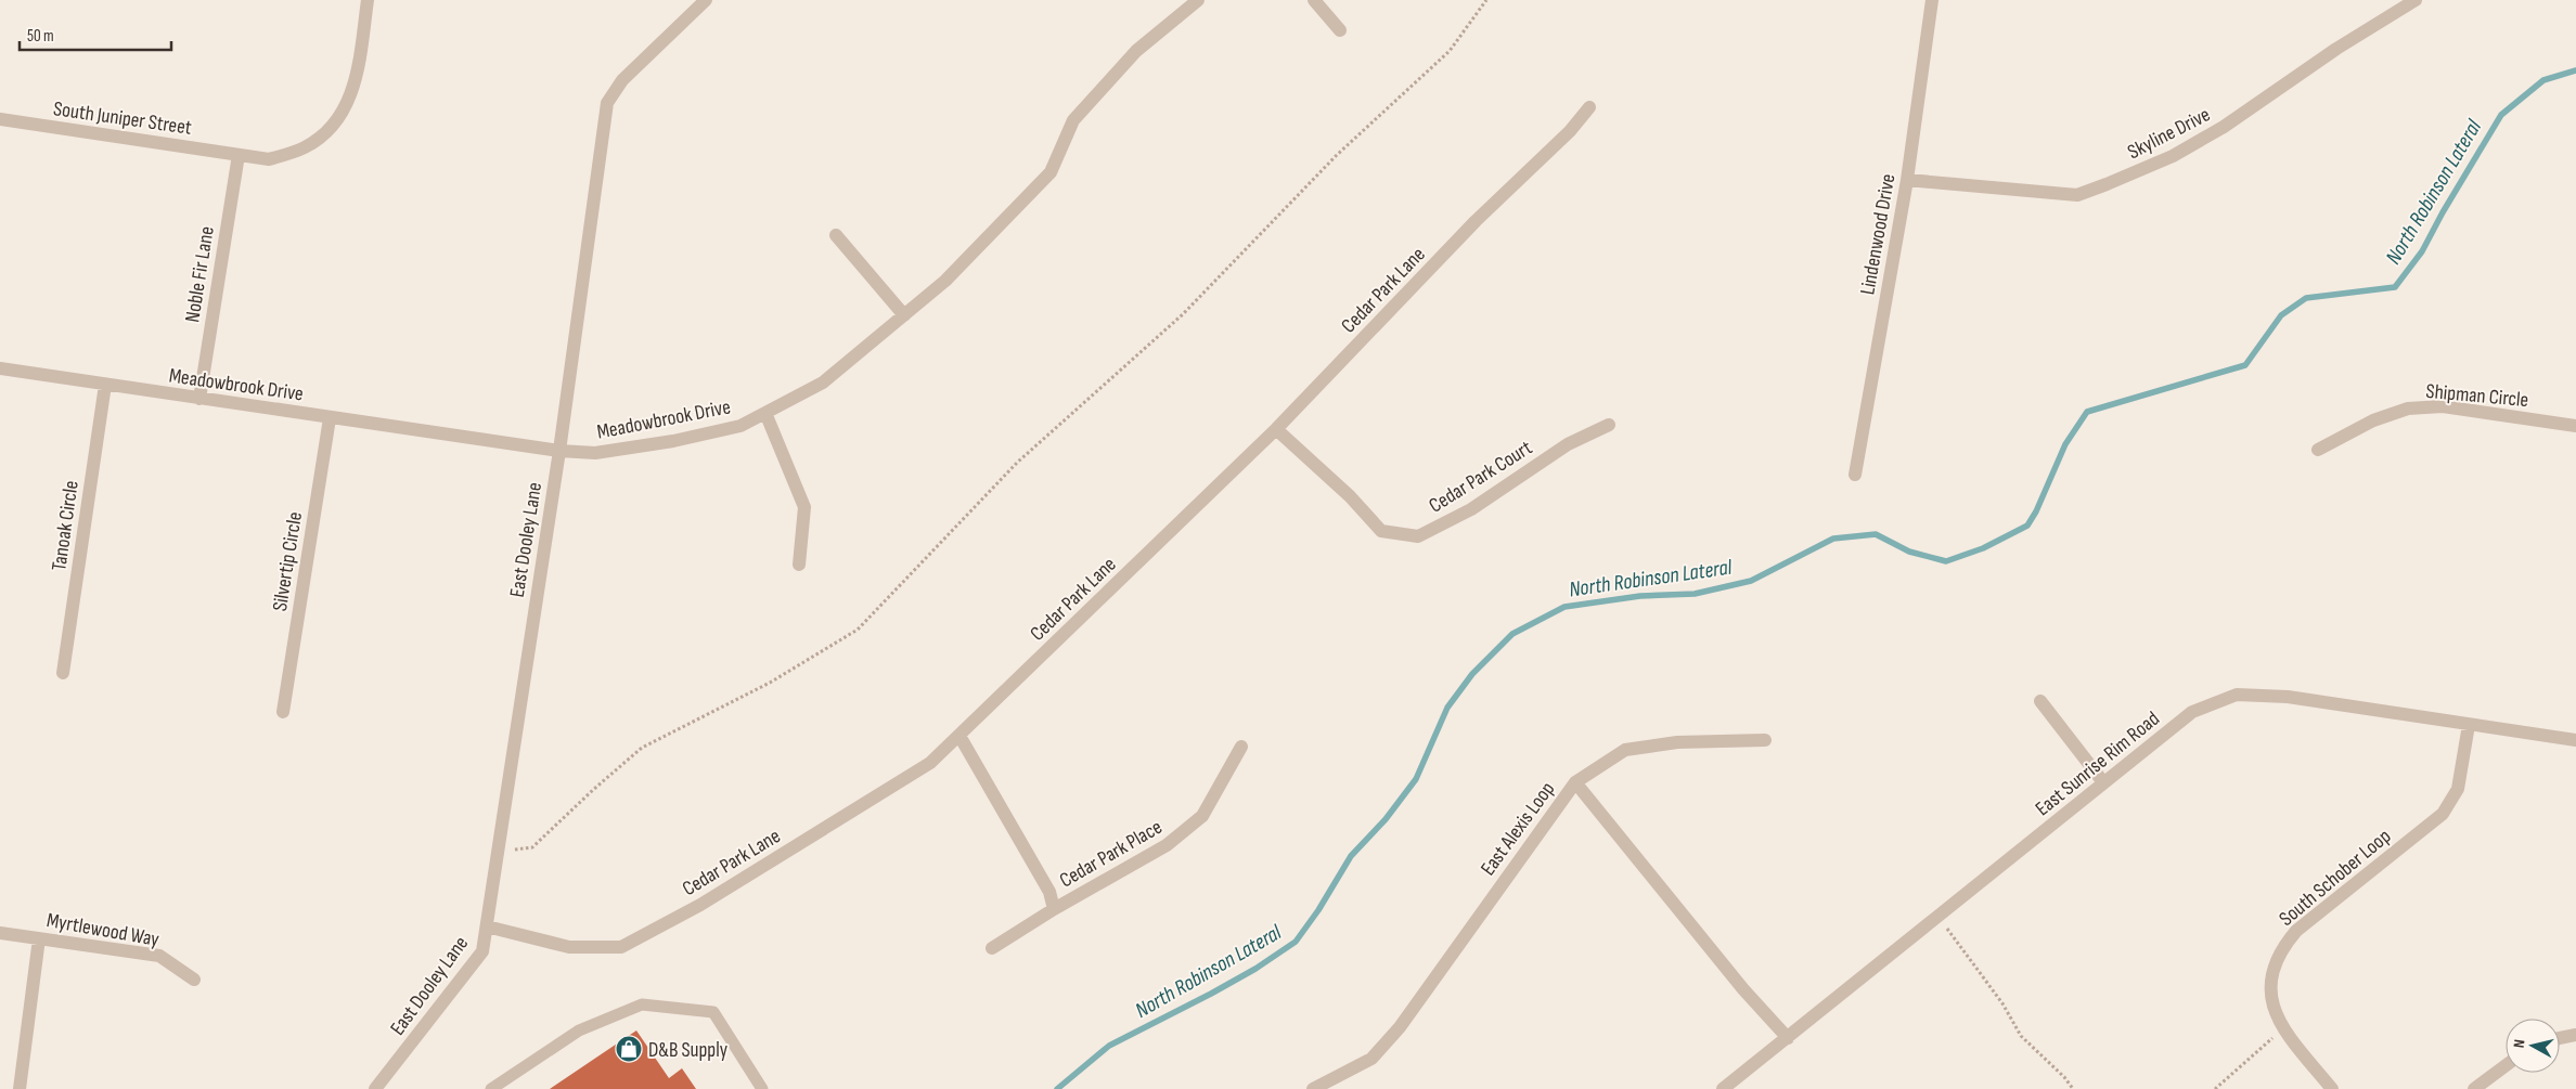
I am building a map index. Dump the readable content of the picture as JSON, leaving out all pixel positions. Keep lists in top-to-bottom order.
{
  "streets": {
    "street": [
      "South Juniper Street",
      "Skyline Drive",
      "Lindenwood Drive",
      "Noble Fir Lane",
      "Cedar Park Lane",
      "Meadowbrook Drive",
      "Shipman Circle",
      "Cedar Park Court",
      "Tanoak Circle",
      "East Dooley Lane",
      "Silvertip Circle",
      "East Sunrise Rim Road",
      "East Alexis Loop",
      "Cedar Park Place",
      "South Schober Loop",
      "Myrtlewood Way"
    ]
  },
  "crossings": [
    ["South Juniper Street", "Noble Fir Lane"],
    ["Skyline Drive", "Lindenwood Drive"],
    ["Noble Fir Lane", "Meadowbrook Drive"],
    ["Cedar Park Lane", "Cedar Park Court"],
    ["Cedar Park Lane", "East Dooley Lane"],
    ["Cedar Park Lane", "Cedar Park Place"],
    ["Meadowbrook Drive", "Tanoak Circle"],
    ["Meadowbrook Drive", "East Dooley Lane"],
    ["Meadowbrook Drive", "Silvertip Circle"],
    ["East Sunrise Rim Road", "East Alexis Loop"],
    ["East Sunrise Rim Road", "South Schober Loop"]
  ],
  "water": ["North Robinson Lateral"],
  "places": {
    "shop": ["D&B Supply"]
  },
  "scale_bar": "50 m",
  "north": "left"
}
